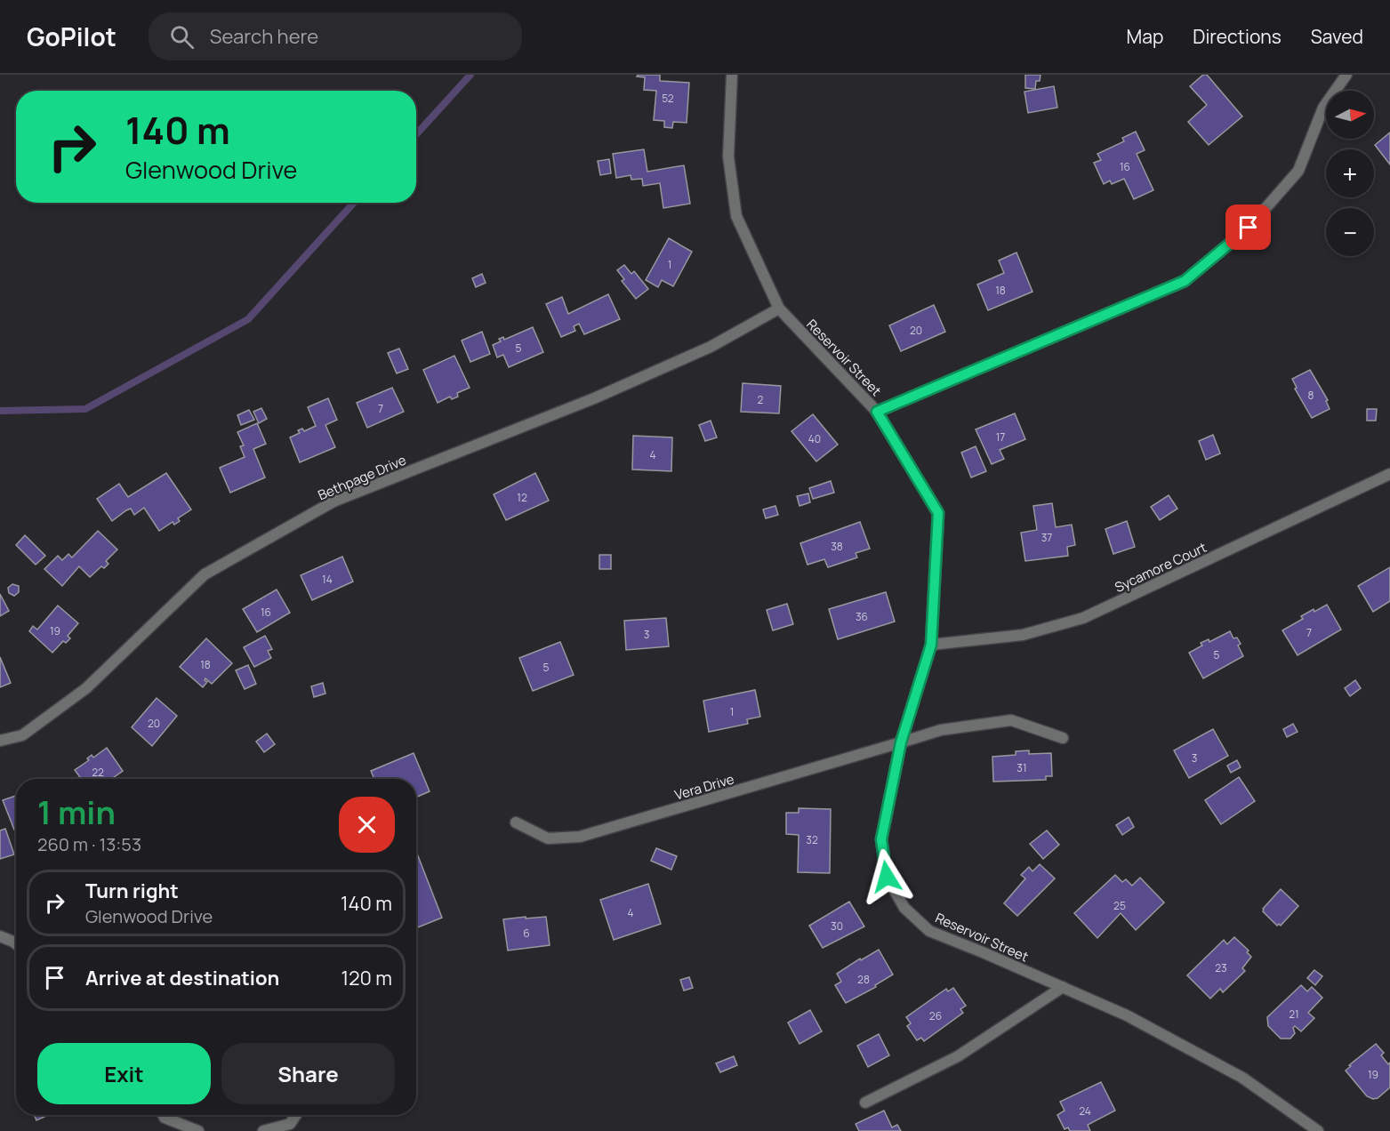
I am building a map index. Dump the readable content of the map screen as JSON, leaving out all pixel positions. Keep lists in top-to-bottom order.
{
  "streets": {
    "street": [
      "Reservoir Street",
      "Bethpage Drive",
      "Sycamore Court",
      "Vera Drive"
    ]
  },
  "crossings": [
    ["Reservoir Street", "Bethpage Drive"],
    ["Reservoir Street", "Sycamore Court"],
    ["Reservoir Street", "Vera Drive"]
  ],
  "house_numbers": [
    "52",
    "16",
    "1",
    "18",
    "20",
    "5",
    "8",
    "2",
    "7",
    "17",
    "40",
    "4",
    "12",
    "37",
    "38",
    "14",
    "16",
    "36",
    "19",
    "7",
    "3",
    "5",
    "18",
    "5",
    "1",
    "20",
    "3",
    "31",
    "22",
    "32",
    "25",
    "4",
    "30",
    "6",
    "23",
    "28",
    "21",
    "26",
    "19",
    "24"
  ],
  "north": "right",
  "page": {
    "header": "GoPilot",
    "search": "Search here",
    "nav": ["Map", "Directions", "Saved"],
    "map_buttons": ["+", "−"],
    "turn": ["140 m", "Glenwood Drive"],
    "heading": ["1 min", "260 m · 13:53"],
    "list": [
      {
        "name": "Turn right",
        "note": "Glenwood Drive",
        "value": "140 m"
      },
      {
        "name": "Arrive at destination",
        "value": "120 m"
      }
    ],
    "buttons": ["Exit", "Share"]
  }
}
